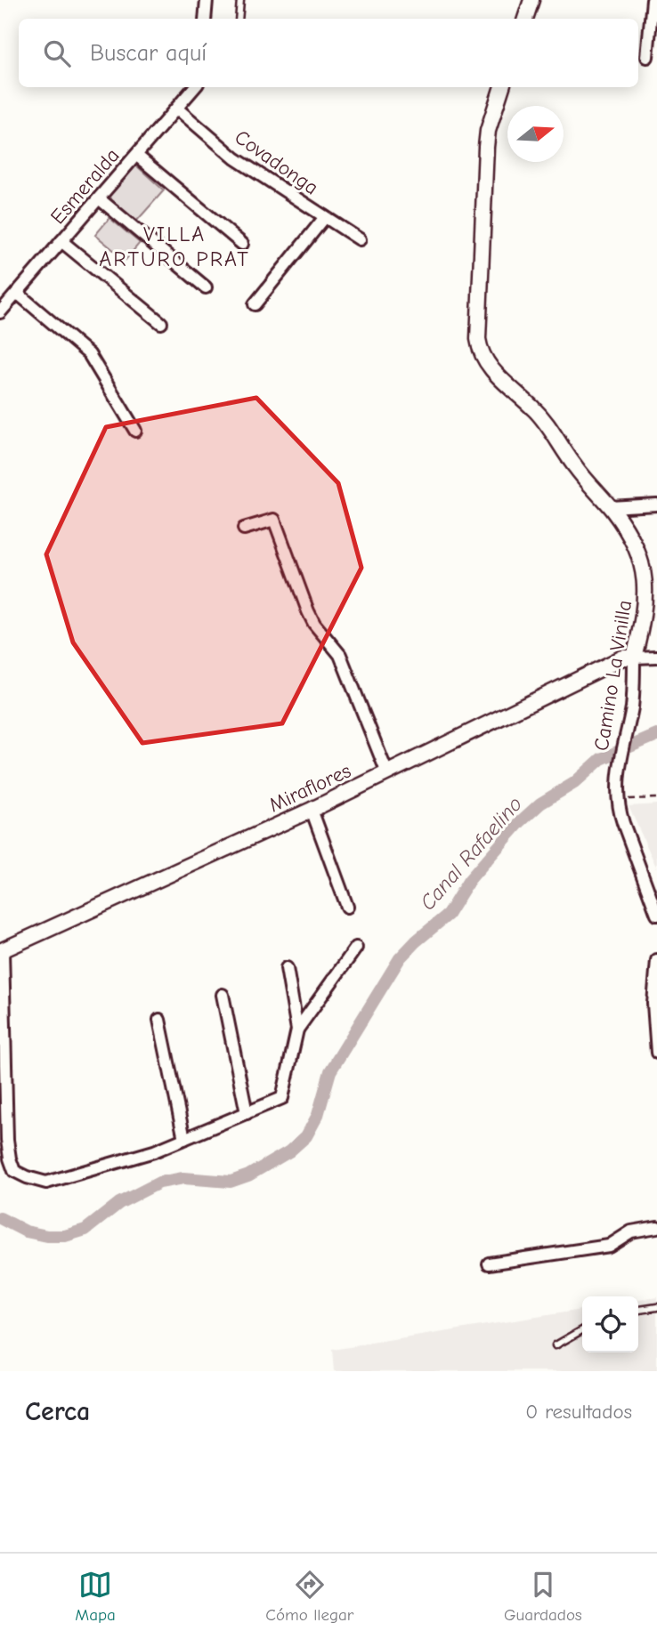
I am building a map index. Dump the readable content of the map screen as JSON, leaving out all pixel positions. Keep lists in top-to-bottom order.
{
  "streets": {
    "street": [
      "Covadonga",
      "Esmeralda",
      "Camino La Vinilla",
      "Miraflores"
    ]
  },
  "crossings": [
    ["Covadonga", "Esmeralda"],
    ["Camino La Vinilla", "Miraflores"]
  ],
  "districts": ["VILLA ARTURO PRAT"],
  "water": ["Canal Rafaelino"],
  "north": "right",
  "page": {
    "search": "Buscar aquí",
    "heading": ["Cerca", "0 resultados"],
    "nav": ["Mapa", "Cómo llegar", "Guardados"]
  }
}
